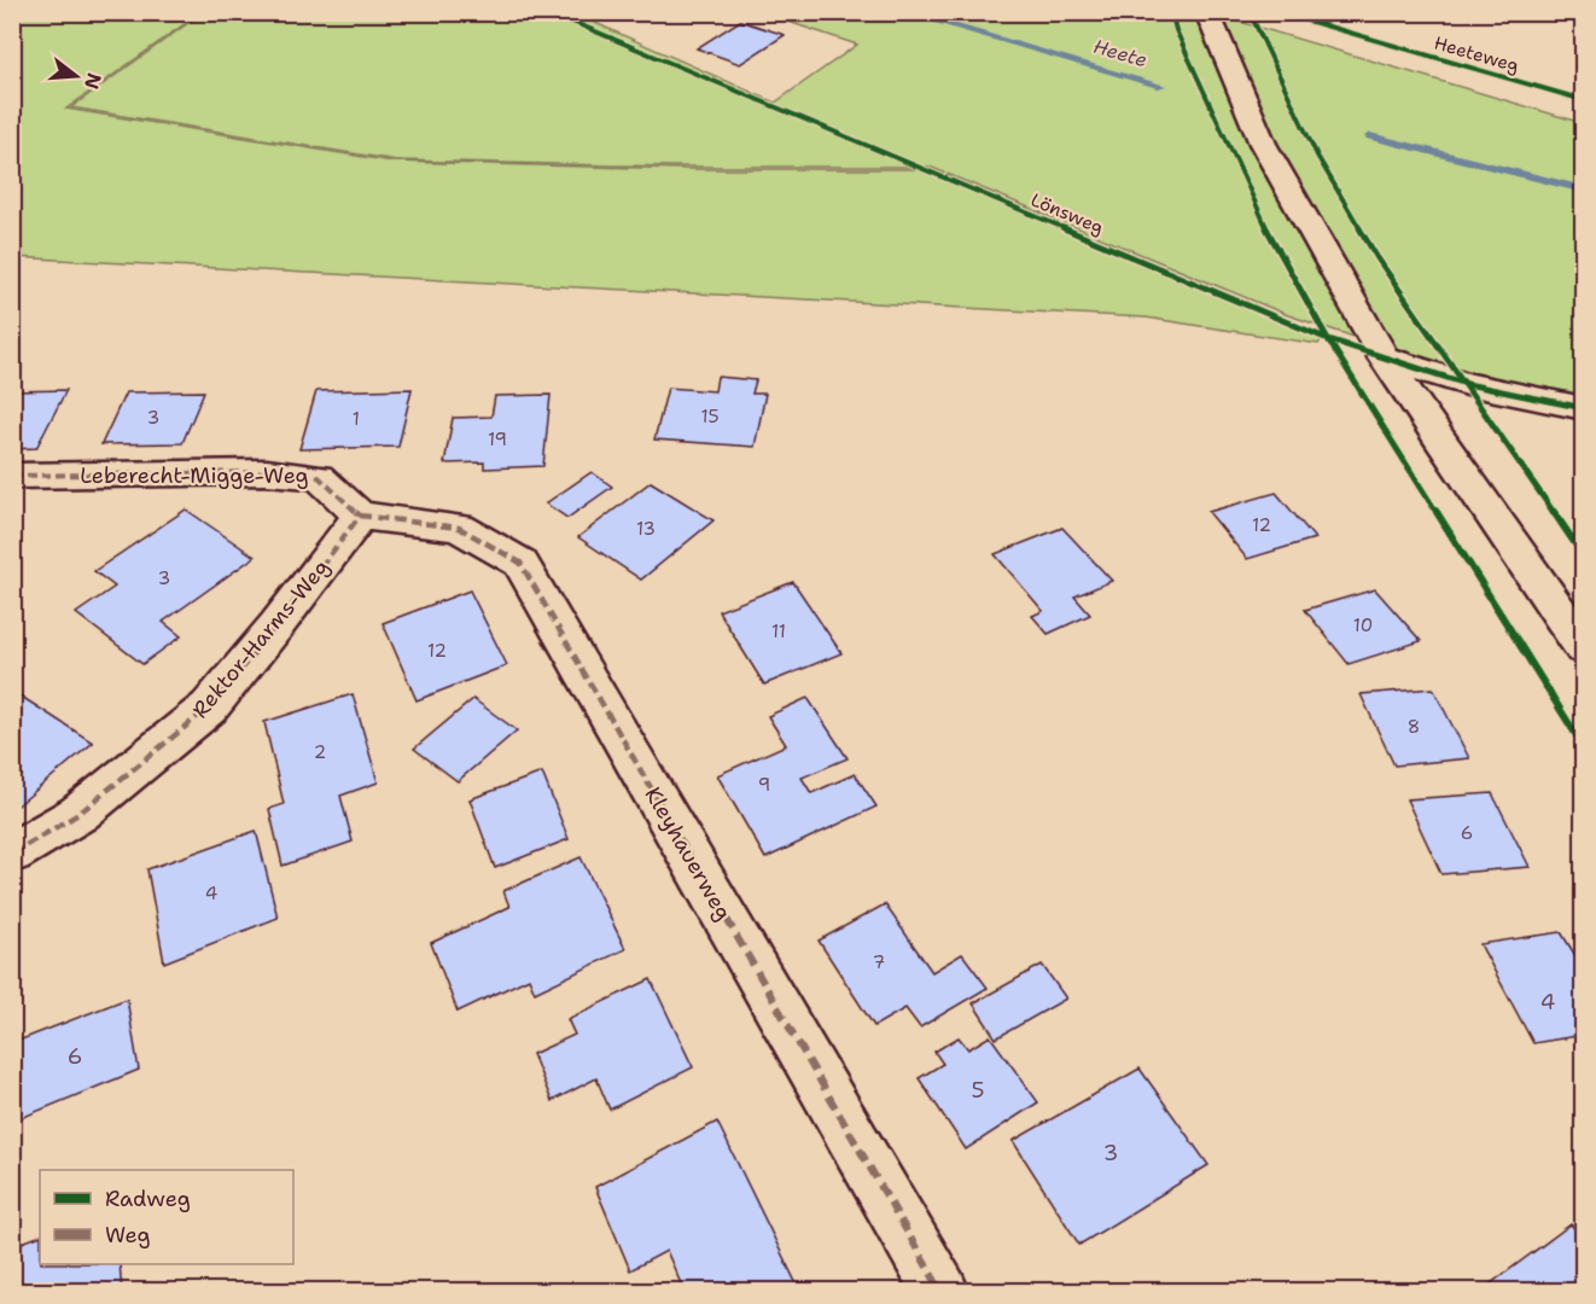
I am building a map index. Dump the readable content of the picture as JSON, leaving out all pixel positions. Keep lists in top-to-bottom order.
{
  "streets": {
    "street": ["Leberecht-Migge-Weg", "Rektor-Harms-Weg", "Kleyhauerweg"],
    "cycle path": ["Heeteweg", "Lönsweg"]
  },
  "crossings": [
    ["Leberecht-Migge-Weg", "Rektor-Harms-Weg"],
    ["Leberecht-Migge-Weg", "Kleyhauerweg"],
    ["Rektor-Harms-Weg", "Kleyhauerweg"]
  ],
  "water": ["Heete"],
  "house_numbers": [
    "15",
    "3",
    "1",
    "19",
    "12",
    "13",
    "3",
    "10",
    "11",
    "12",
    "8",
    "2",
    "9",
    "6",
    "4",
    "7",
    "4",
    "6",
    "5",
    "3"
  ],
  "legend": ["Radweg", "Weg"],
  "north": "right"
}
